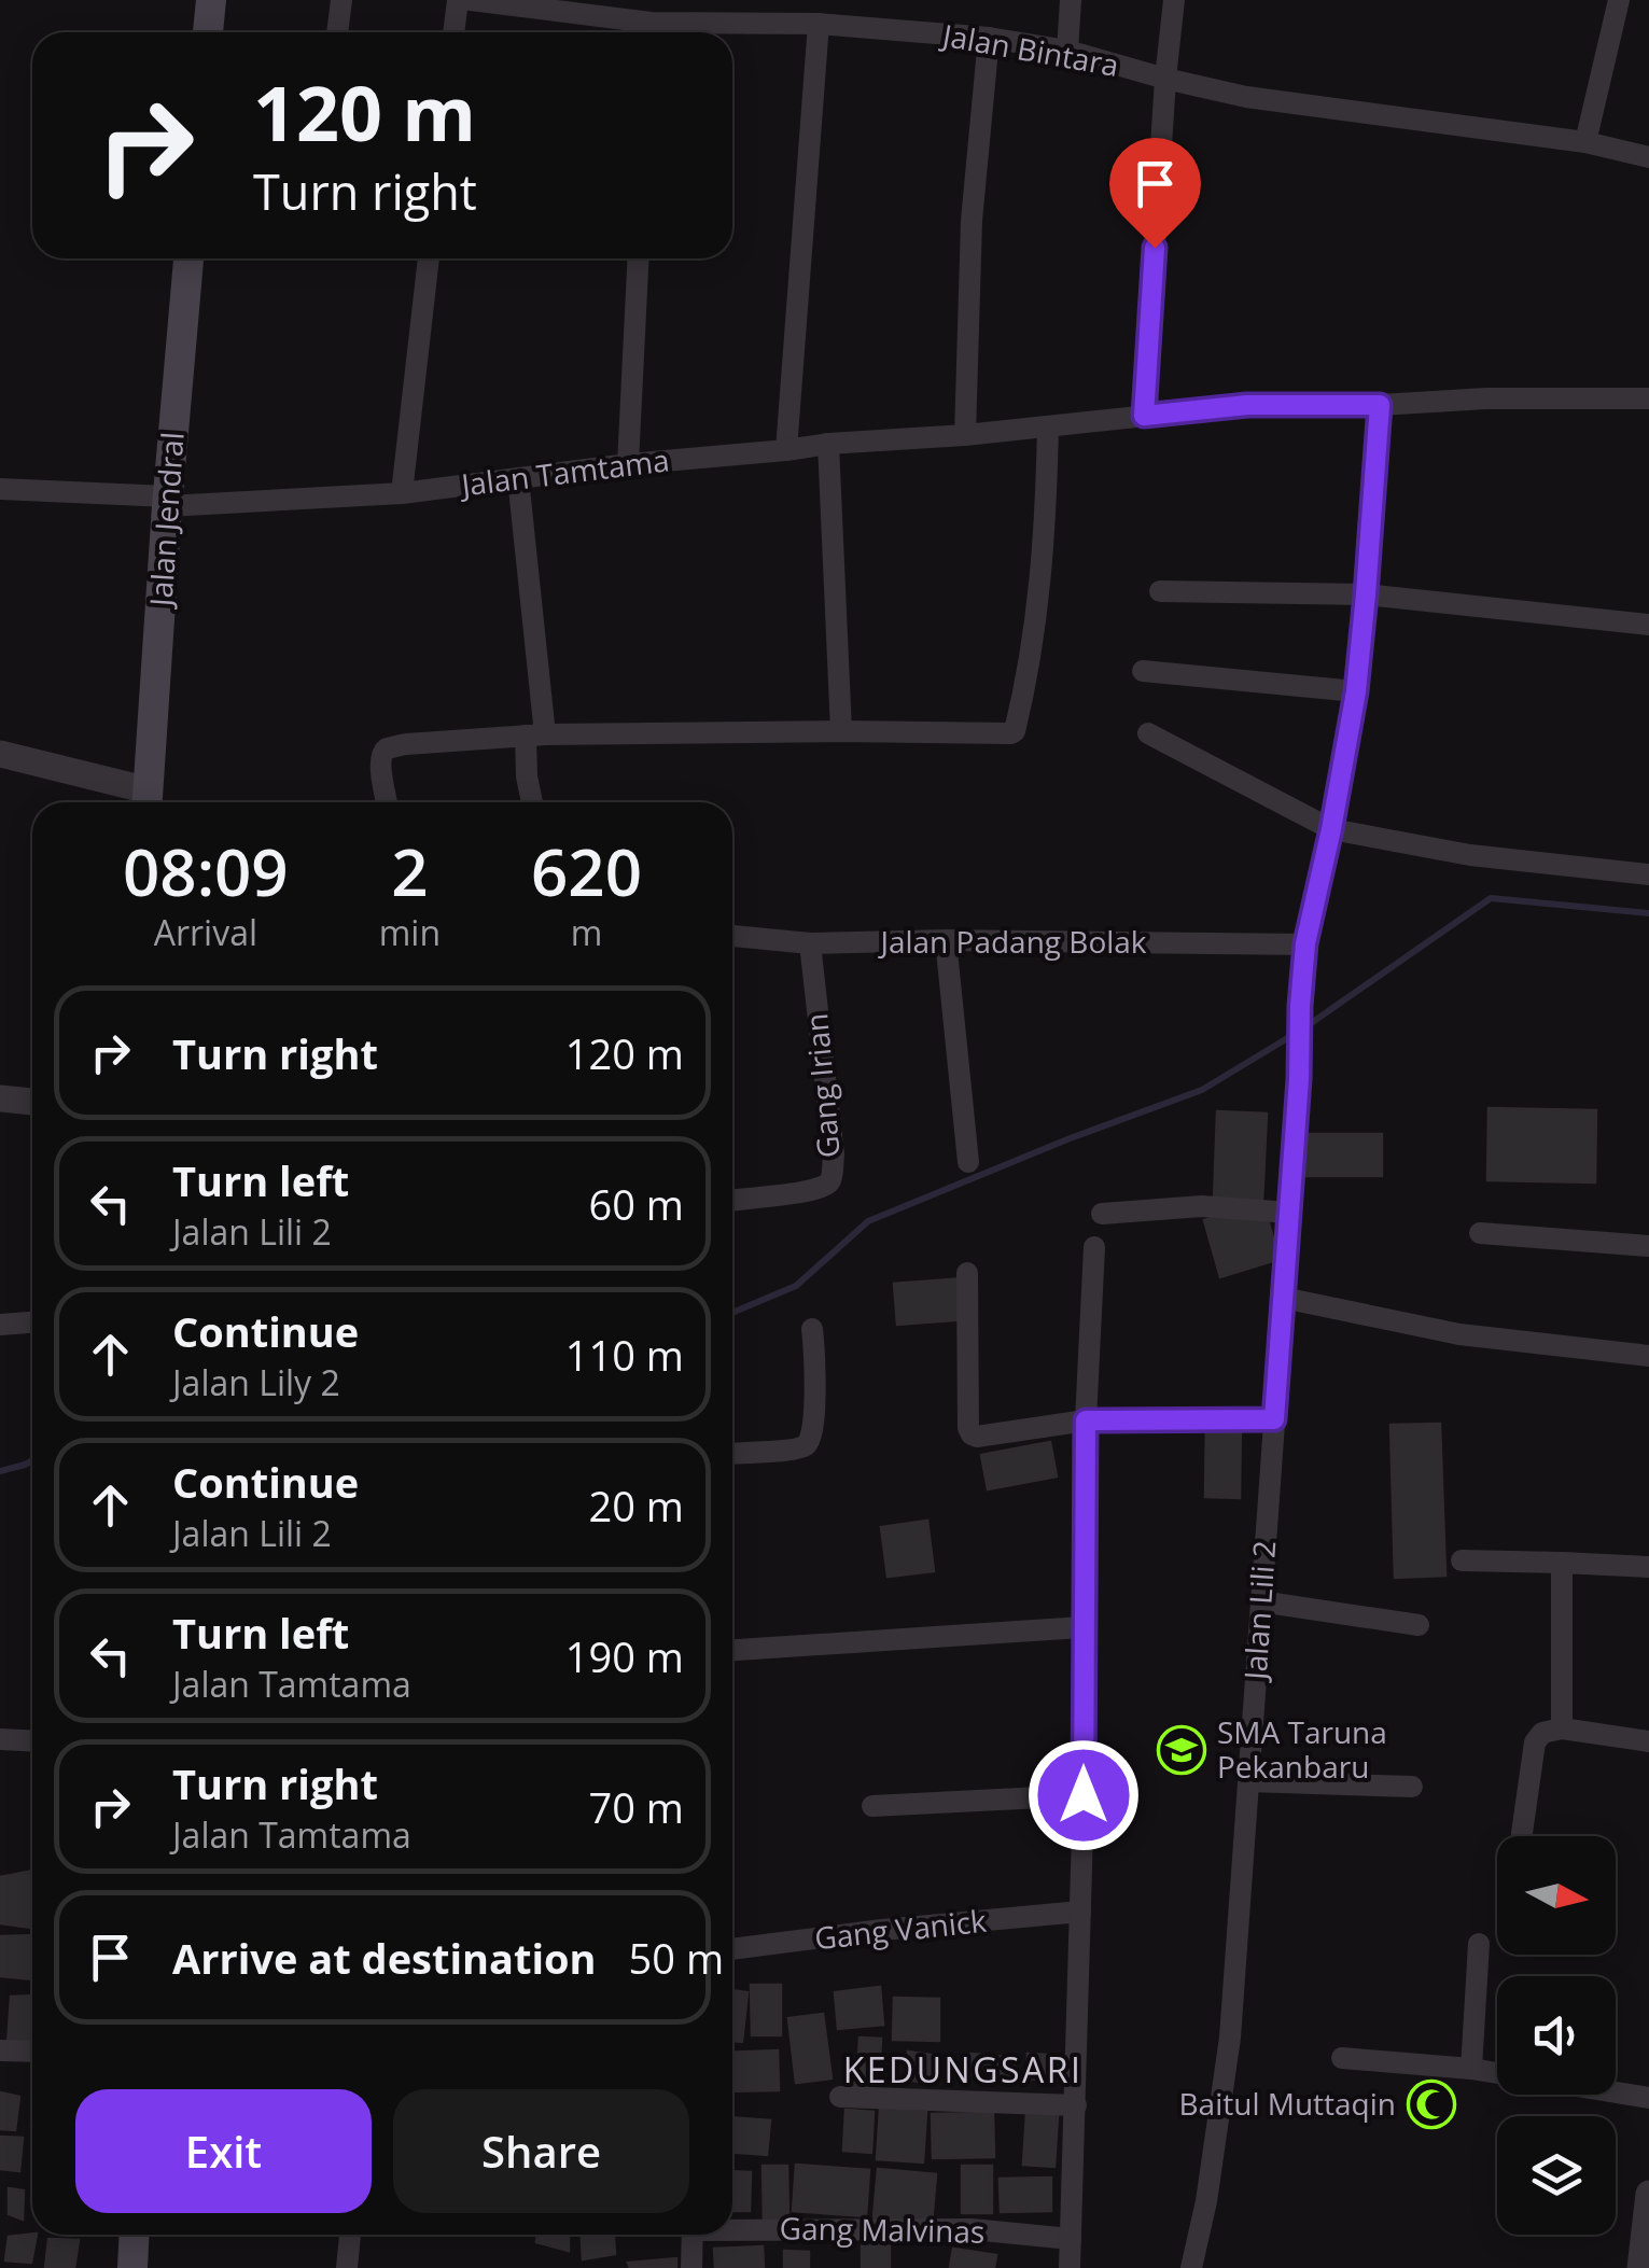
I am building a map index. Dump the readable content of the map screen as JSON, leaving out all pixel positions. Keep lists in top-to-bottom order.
{
  "streets": {
    "main road": ["Jalan Jendral"],
    "street": [
      "Jalan Bintara",
      "Jalan Tamtama",
      "Jalan Padang Bolak",
      "Gang Irian",
      "Jalan Lili 2",
      "Gang Vanick",
      "Gang Malvinas"
    ]
  },
  "crossings": [
    ["Jalan Tamtama", "Jalan Jendral"],
    ["Jalan Padang Bolak", "Gang Irian"],
    ["Jalan Padang Bolak", "Jalan Lili 2"]
  ],
  "districts": ["KEDUNGSARI"],
  "places": {
    "school or university": ["SMA Taruna Pekanbaru"],
    "mosque": ["Baitul Muttaqin"]
  },
  "north": "right",
  "page": {
    "turn": ["120 m", "Turn right"],
    "eta": [
      "08:09",
      "Arrival",
      "2",
      "min",
      "620",
      "m"
    ],
    "list": [
      {
        "name": "Turn right",
        "value": "120 m"
      },
      {
        "name": "Turn left",
        "note": "Jalan Lili 2",
        "value": "60 m"
      },
      {
        "name": "Continue",
        "note": "Jalan Lily 2",
        "value": "110 m"
      },
      {
        "name": "Continue",
        "note": "Jalan Lili 2",
        "value": "20 m"
      },
      {
        "name": "Turn left",
        "note": "Jalan Tamtama",
        "value": "190 m"
      },
      {
        "name": "Turn right",
        "note": "Jalan Tamtama",
        "value": "70 m"
      },
      {
        "name": "Arrive at destination",
        "value": "50 m"
      }
    ],
    "buttons": ["Exit", "Share"]
  }
}
